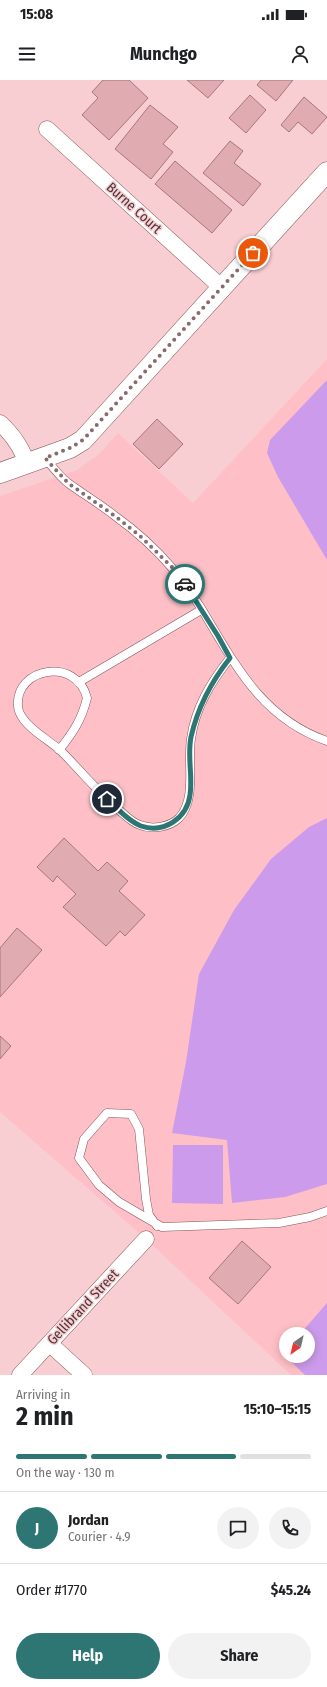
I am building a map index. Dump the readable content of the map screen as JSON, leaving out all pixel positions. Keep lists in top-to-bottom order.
{
  "streets": {
    "street": ["Burne Court", "Gellibrand Street"]
  },
  "north": "bottom left",
  "page": {
    "status": "15:08",
    "header": "Munchgo",
    "heading": ["2 min", "Arriving in", "15:10–15:15"],
    "panel": [
      "Jordan",
      "Courier · 4.9",
      "Order #1770",
      "$45.24"
    ],
    "bar": "On the way · 130 m",
    "round": "J",
    "buttons": ["Help", "Share"]
  }
}
